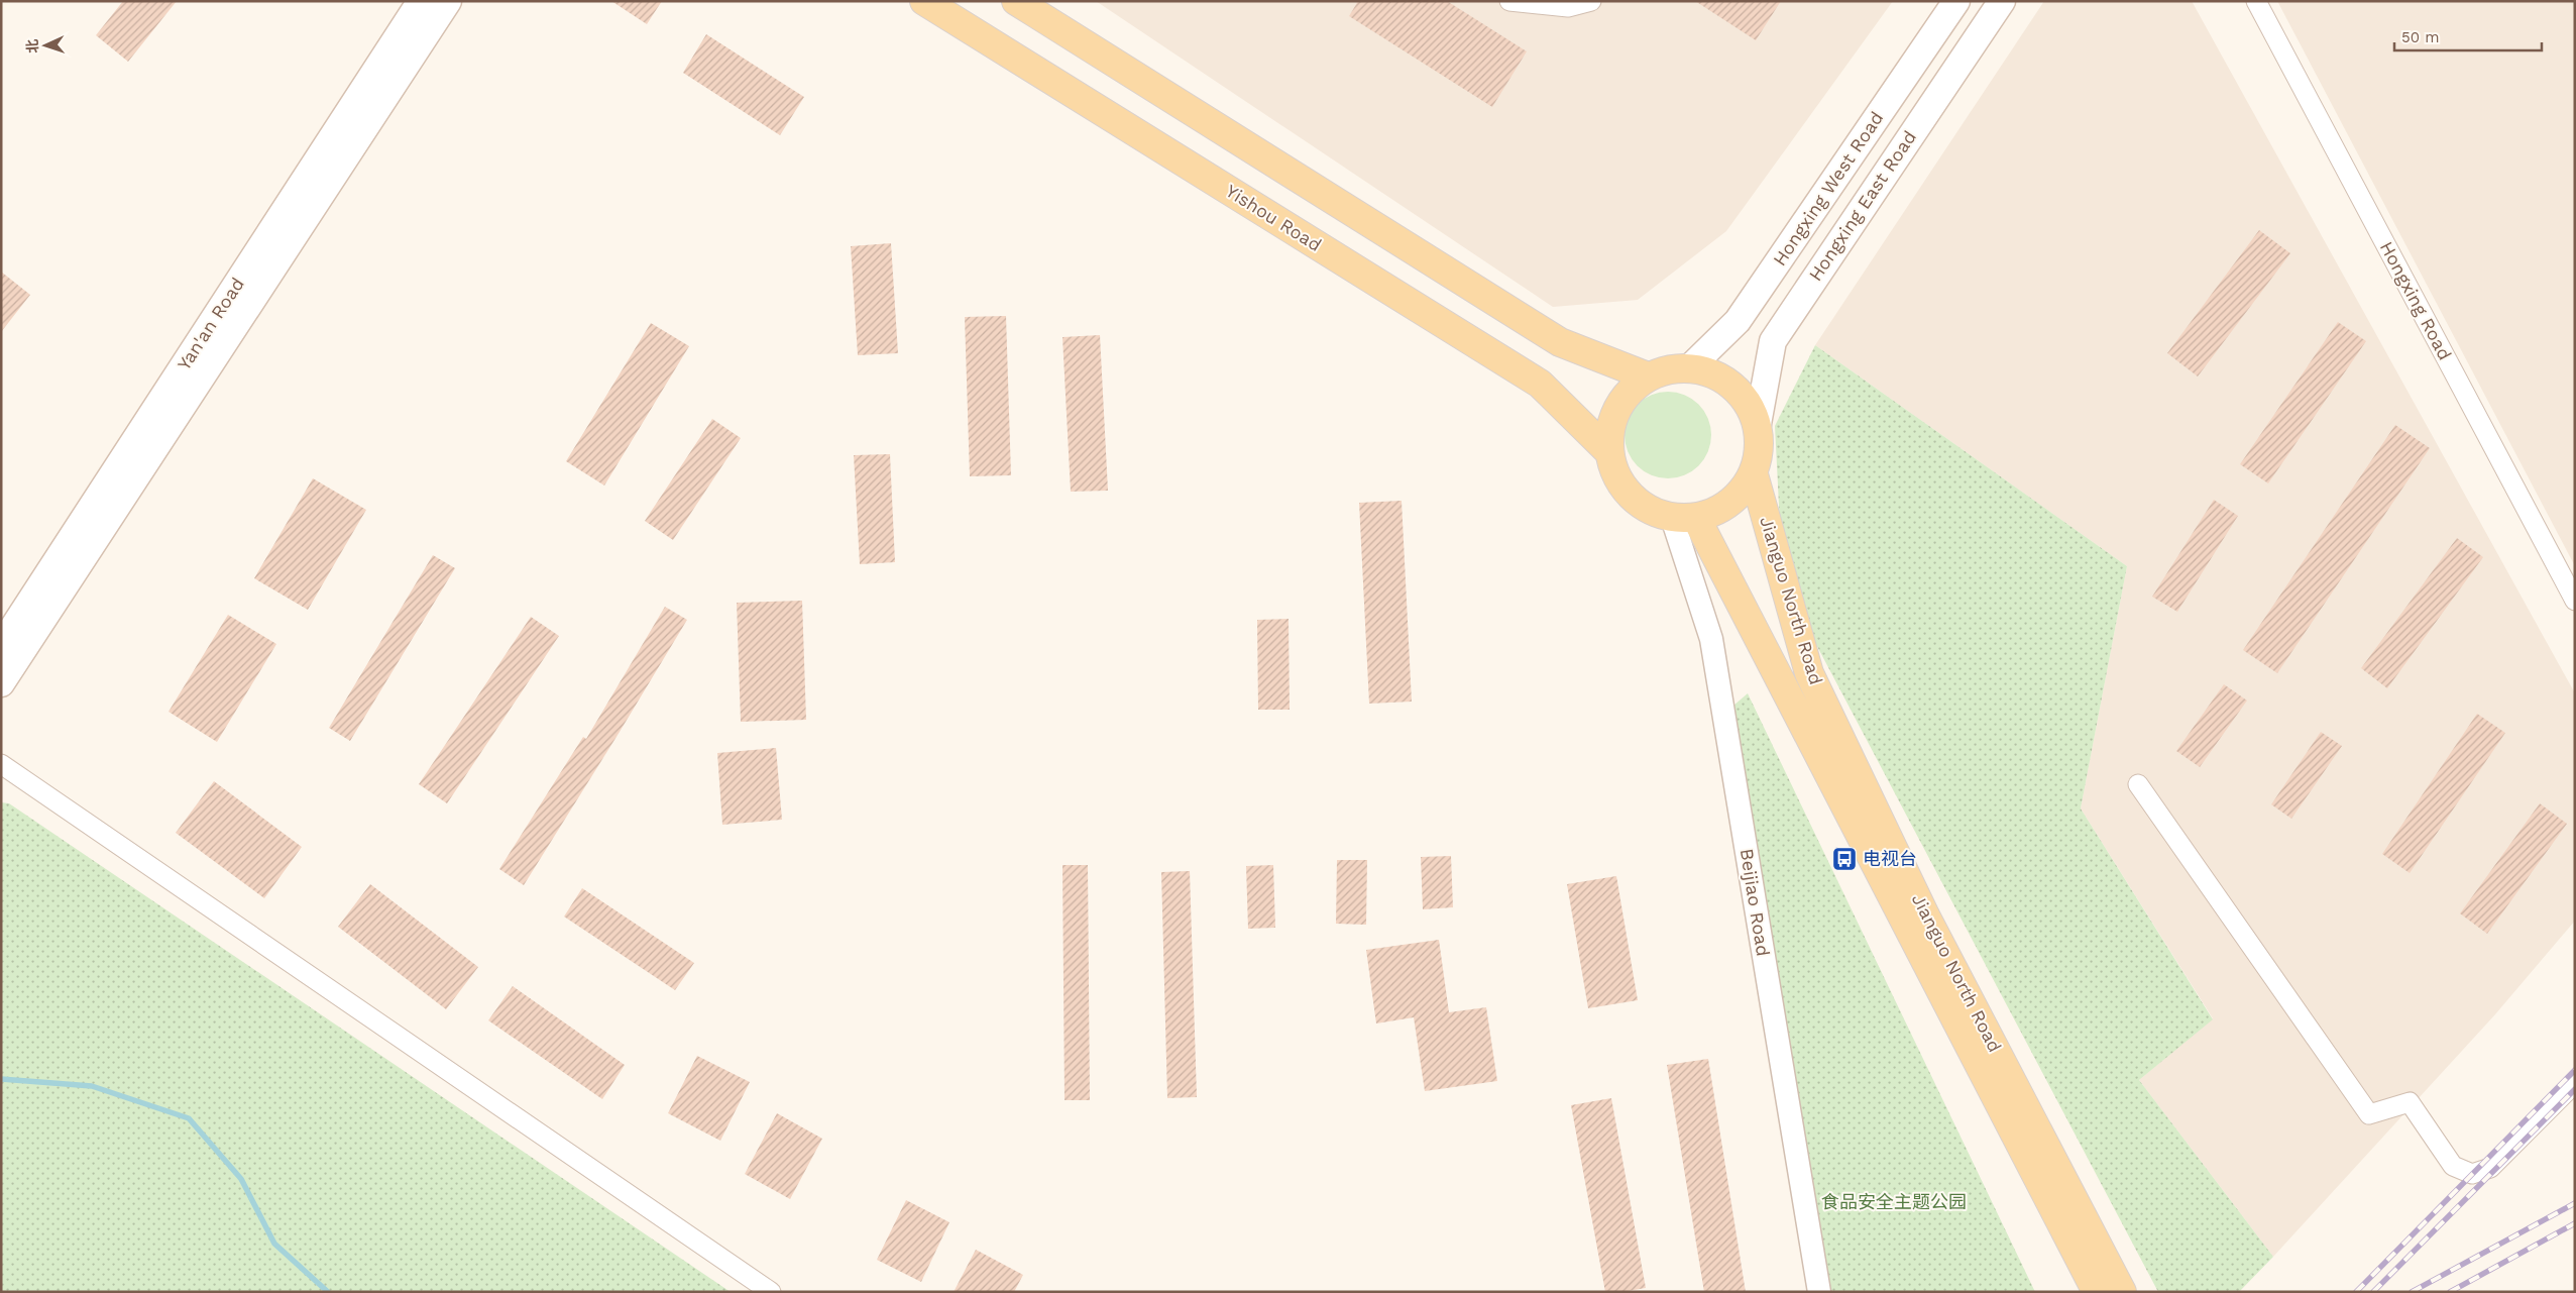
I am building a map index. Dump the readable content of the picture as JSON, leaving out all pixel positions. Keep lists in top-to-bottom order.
{
  "streets": {
    "main road": [
      "Hongxing West Road",
      "Hongxing East Road",
      "Yishou Road",
      "Yan'an Road",
      "Jianguo North Road"
    ],
    "street": ["Hongxing Road", "Beijiao Road"]
  },
  "crossings": [
    ["Hongxing West Road", "Hongxing East Road"],
    ["Hongxing West Road", "Yishou Road"],
    ["Hongxing West Road", "Jianguo North Road"],
    ["Hongxing West Road", "Beijiao Road"],
    ["Hongxing East Road", "Yishou Road"],
    ["Hongxing East Road", "Jianguo North Road"],
    ["Hongxing East Road", "Beijiao Road"],
    ["Yishou Road", "Jianguo North Road"],
    ["Yishou Road", "Beijiao Road"],
    ["Jianguo North Road", "Beijiao Road"]
  ],
  "parks": ["食品安全主题公园"],
  "places": {
    "bus stop": ["电视台"]
  },
  "scale_bar": "50 m",
  "north": "left"
}
